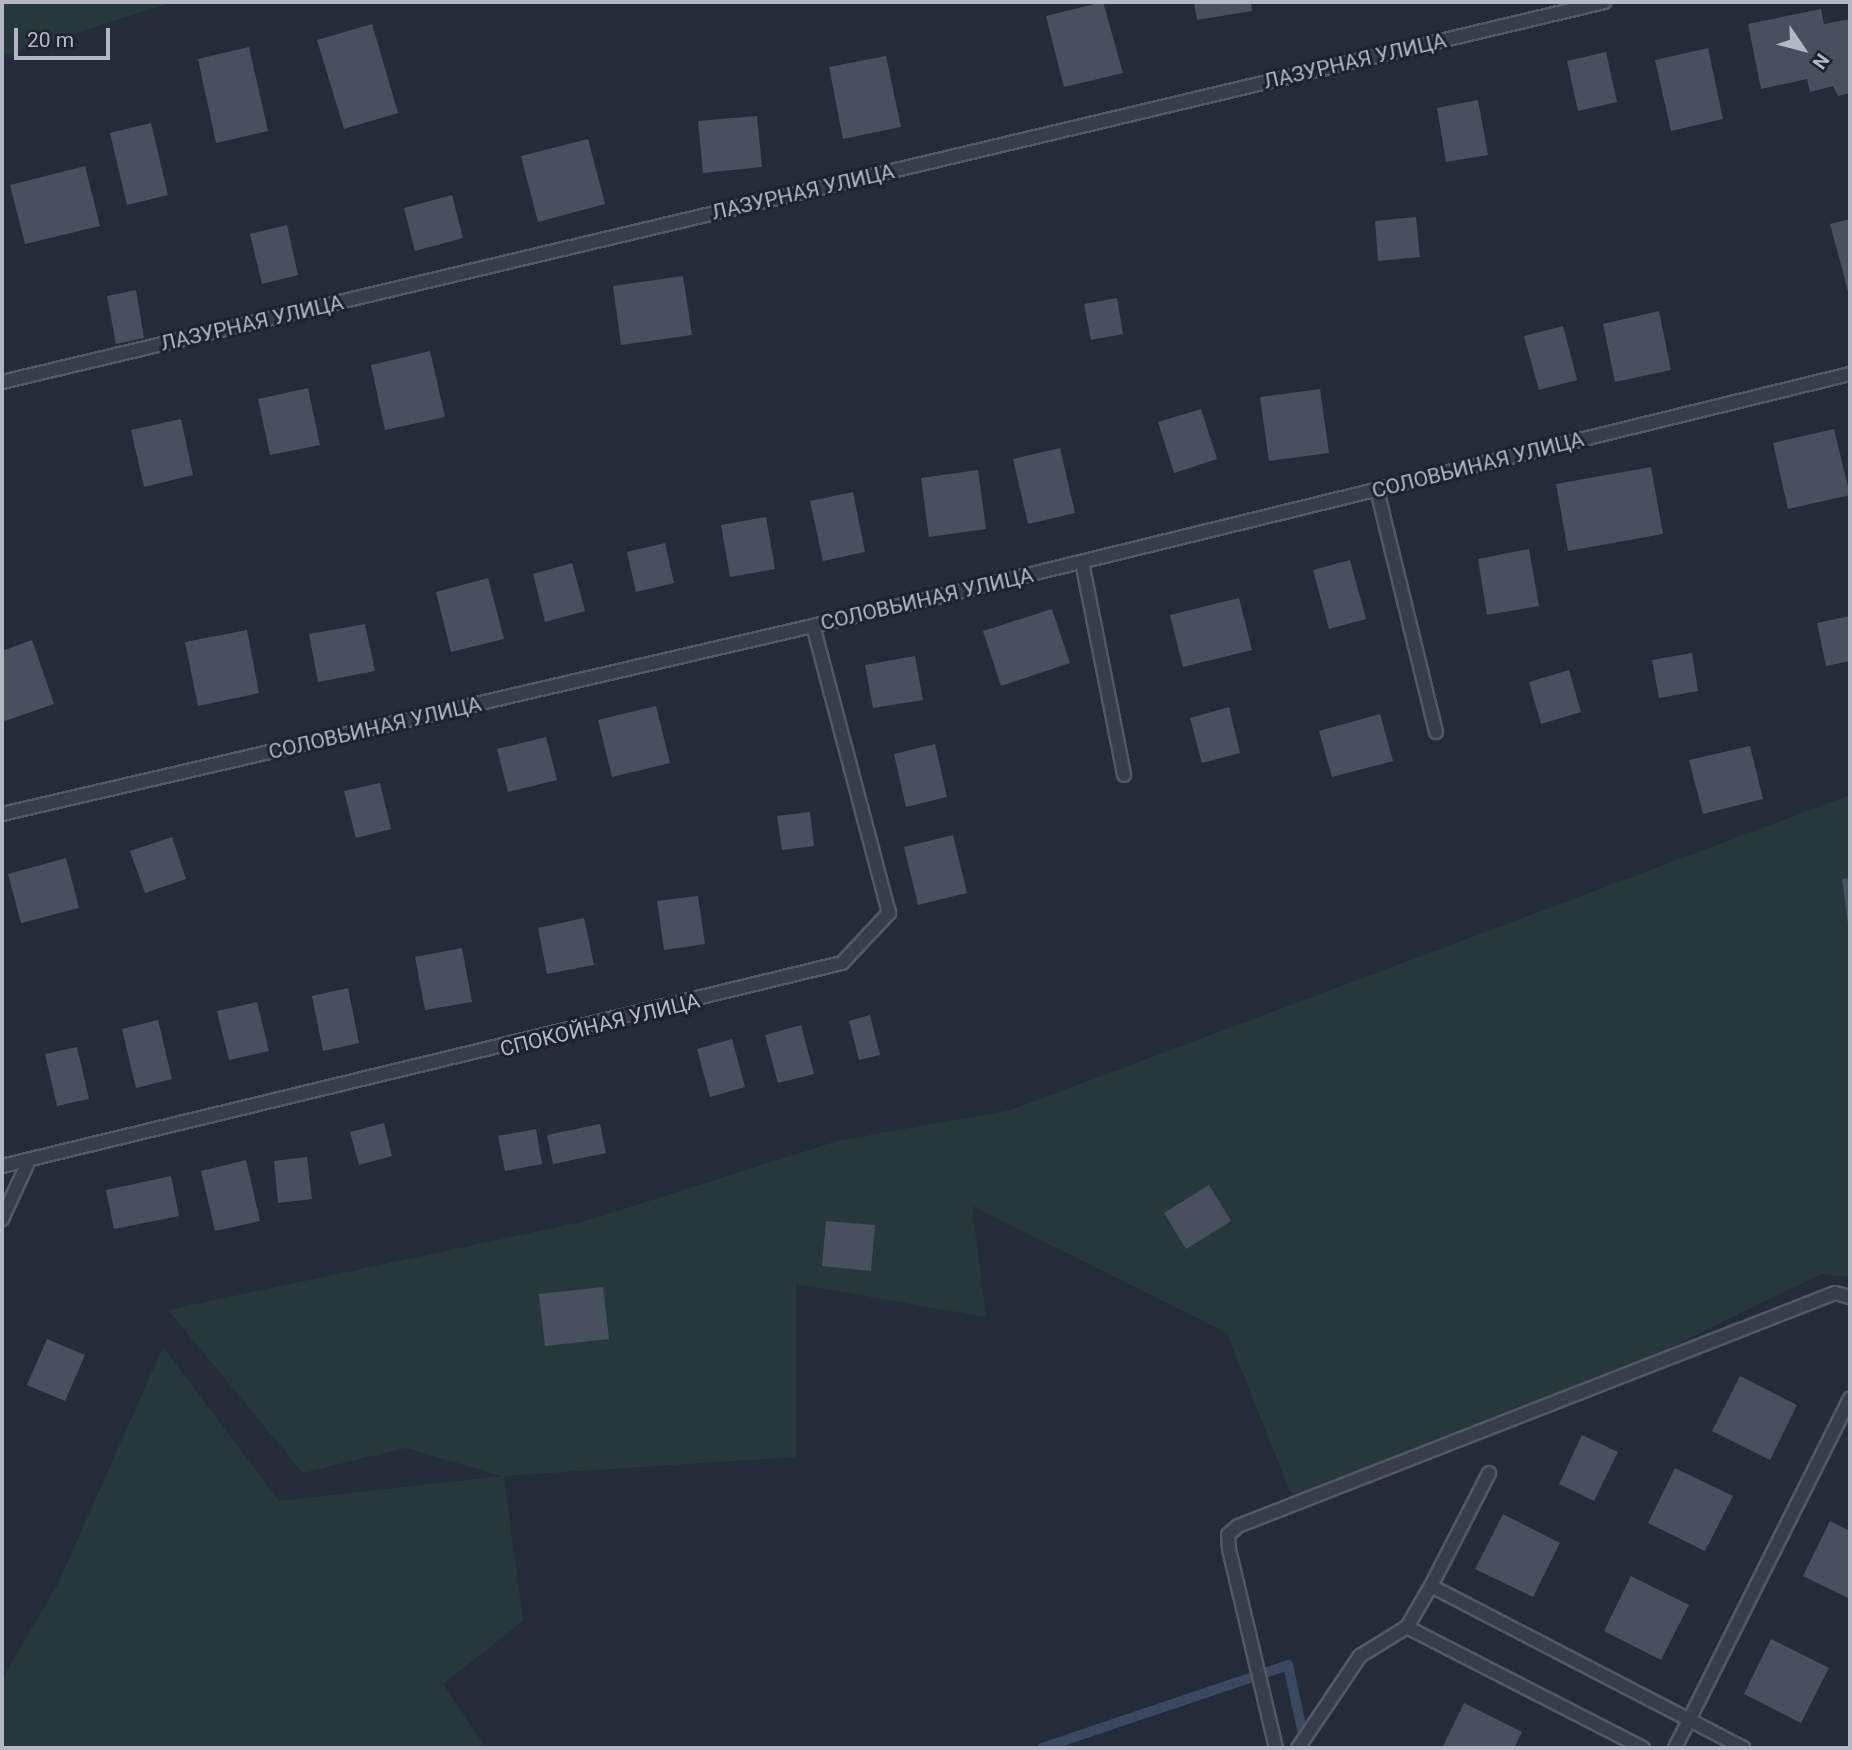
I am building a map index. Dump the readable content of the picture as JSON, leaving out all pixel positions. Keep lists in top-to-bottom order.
{
  "streets": {
    "lane": ["ЛАЗУРНАЯ УЛИЦА", "СОЛОВЬИНАЯ УЛИЦА", "СПОКОЙНАЯ УЛИЦА"]
  },
  "crossings": [
    ["СОЛОВЬИНАЯ УЛИЦА", "СПОКОЙНАЯ УЛИЦА"]
  ],
  "scale_bar": "20 m",
  "north": "bottom right"
}
